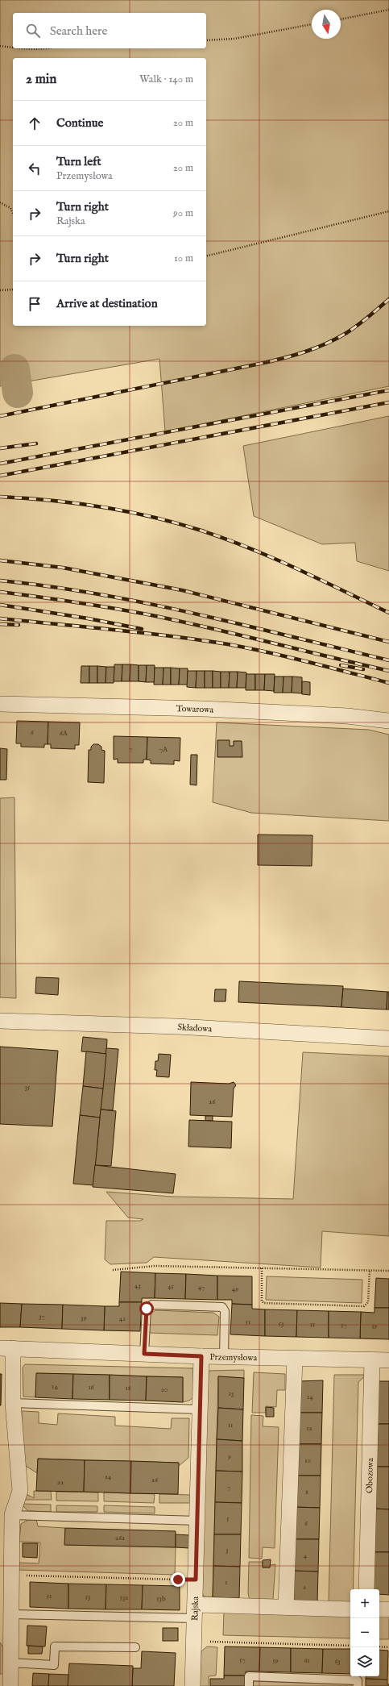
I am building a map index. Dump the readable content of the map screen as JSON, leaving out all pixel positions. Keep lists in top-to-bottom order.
{
  "streets": {
    "street": [
      "Towarowa",
      "Składowa",
      "Przemysłowa",
      "Obozowa",
      "Rajska"
    ]
  },
  "crossings": [
    ["Przemysłowa", "Obozowa"],
    ["Przemysłowa", "Rajska"]
  ],
  "house_numbers": [
    "6",
    "6A",
    "7",
    "7A",
    "35",
    "26",
    "43",
    "45",
    "47",
    "49",
    "37",
    "39",
    "41",
    "51",
    "53",
    "55",
    "57",
    "59",
    "14",
    "16",
    "18",
    "20",
    "13",
    "14",
    "11",
    "12",
    "9",
    "10",
    "24",
    "26",
    "22",
    "7",
    "8",
    "5",
    "6",
    "26a",
    "3",
    "4",
    "1",
    "2",
    "51",
    "53",
    "53a",
    "53b",
    "57",
    "59",
    "61",
    "63"
  ],
  "north": "bottom",
  "page": {
    "search": "Search here",
    "heading": ["2 min", "Walk · 140 m"],
    "list": [
      ["Continue", "20 m"],
      ["Turn left", "Przemysłowa", "20 m"],
      ["Turn right", "Rajska", "90 m"],
      ["Turn right", "10 m"],
      "Arrive at destination"
    ],
    "map_buttons": ["+", "−"]
  }
}
